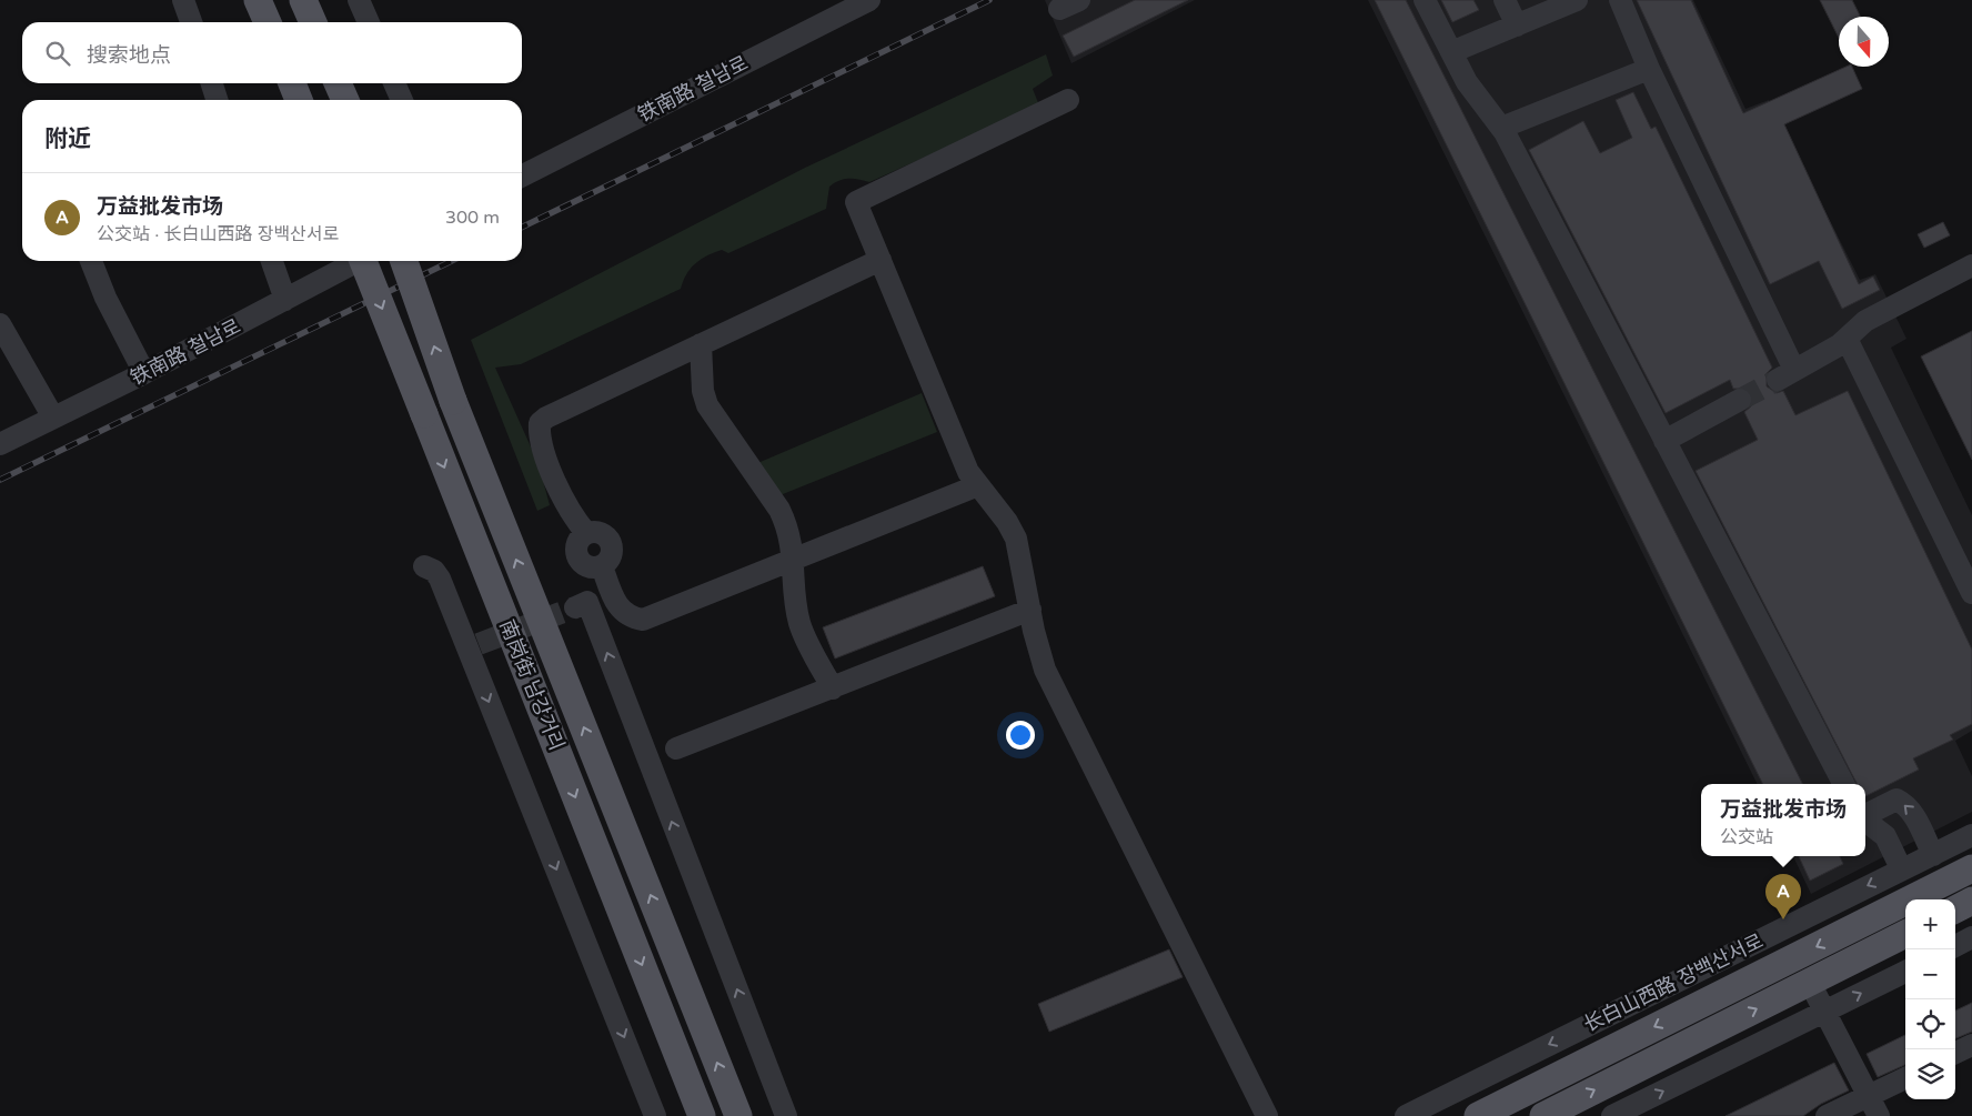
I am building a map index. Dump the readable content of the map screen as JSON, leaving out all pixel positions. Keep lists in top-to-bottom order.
{
  "streets": {
    "main road": ["南岗街 남강거리", "长白山西路 장백산서로"],
    "street": ["铁南路 철남로"]
  },
  "north": "bottom",
  "page": {
    "search": "搜索地点",
    "heading": "附近",
    "list": [
      {
        "mark": "A",
        "name": "万益批发市场",
        "note": "公交站 · 长白山西路 장백산서로",
        "value": "300 m"
      }
    ],
    "popup": ["万益批发市场", "公交站"],
    "pins": "A",
    "map_buttons": ["+", "−"]
  }
}
